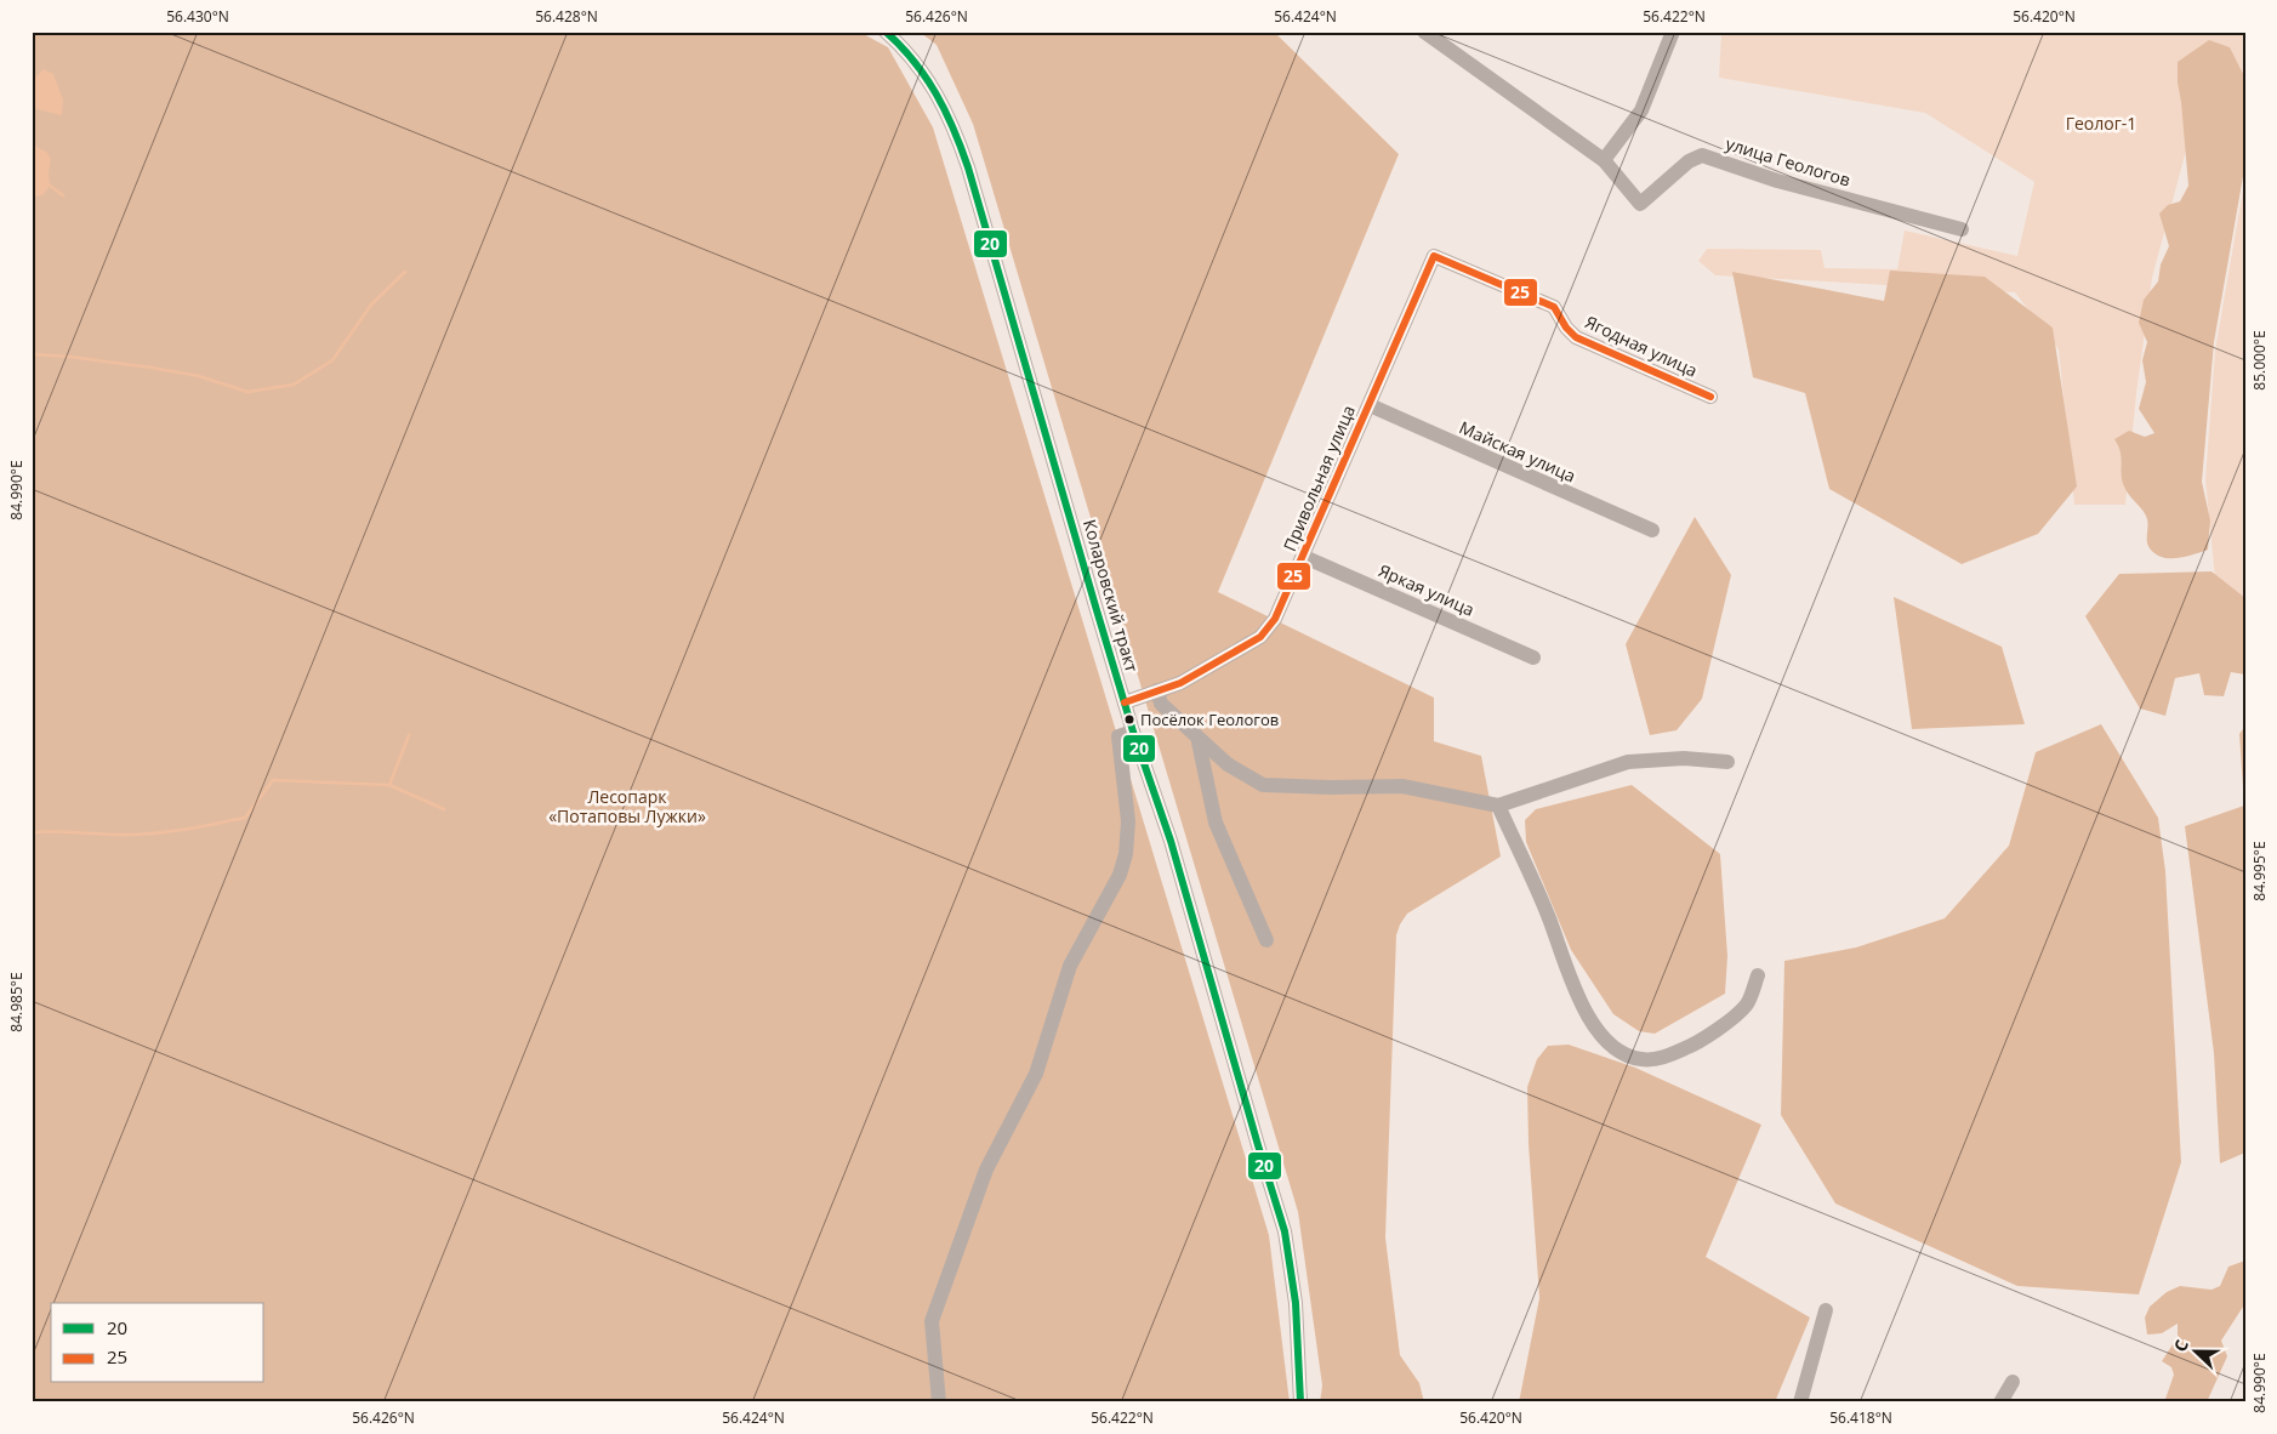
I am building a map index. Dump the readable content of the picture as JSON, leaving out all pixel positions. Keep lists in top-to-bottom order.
{
  "streets": {
    "street": [
      "улица Геологов",
      "Ягодная улица",
      "Майская улица",
      "Привольная улица",
      "Яркая улица",
      "Коларовский тракт"
    ]
  },
  "crossings": [
    ["Ягодная улица", "Привольная улица"],
    ["Майская улица", "Привольная улица"],
    ["Привольная улица", "Яркая улица"],
    ["Привольная улица", "Коларовский тракт"]
  ],
  "parks": ["Геолог-1", "Лесопарк «Потаповы Лужки»"],
  "places": ["Посёлок Геологов"],
  "lines": ["transit line 20", "transit line 25"],
  "legend": ["20", "25"],
  "north": "left",
  "coordinates": [
    "56.430°N",
    "56.428°N",
    "56.426°N",
    "56.424°N",
    "56.422°N",
    "56.420°N",
    "85.000°E",
    "84.990°E",
    "84.995°E",
    "84.985°E",
    "56.418°N"
  ]
}
